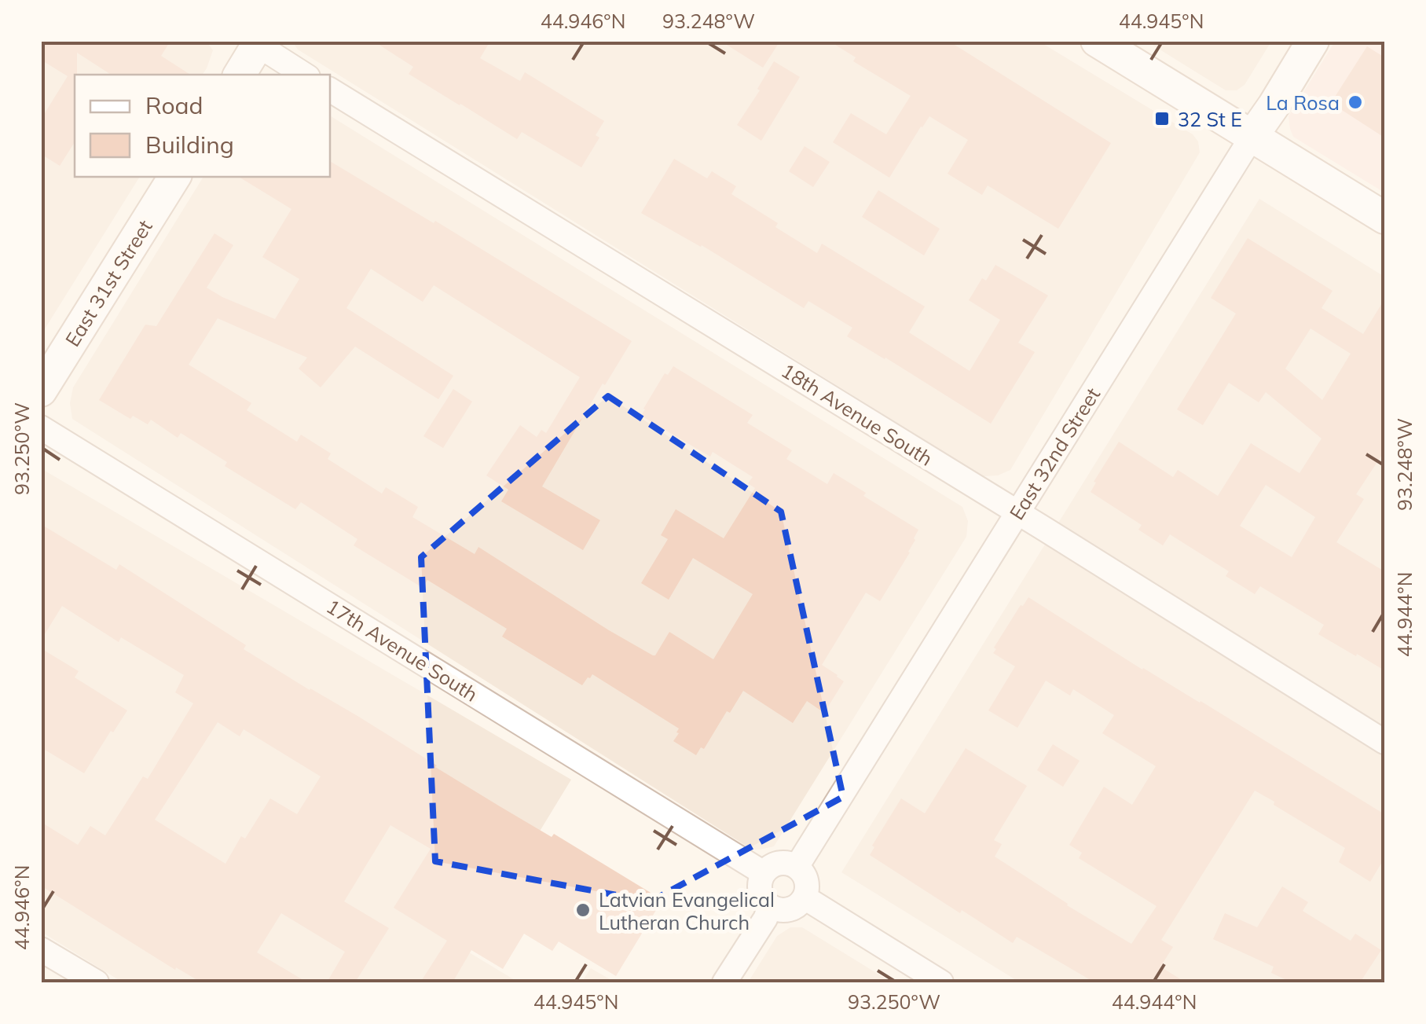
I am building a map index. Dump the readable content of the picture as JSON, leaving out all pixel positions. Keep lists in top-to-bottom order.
{
  "streets": {
    "street": [
      "East 31st Street",
      "18th Avenue South",
      "East 32nd Street",
      "17th Avenue South"
    ]
  },
  "crossings": [
    ["18th Avenue South", "East 32nd Street"],
    ["East 32nd Street", "17th Avenue South"]
  ],
  "places": {
    "other": ["La Rosa", "Latvian Evangelical Lutheran Church"],
    "transit": ["32 St E"]
  },
  "legend": ["Road", "Building"],
  "coordinates": [
    "44.946°N",
    "93.248°W",
    "44.945°N",
    "93.250°W",
    "44.944°N"
  ]
}
